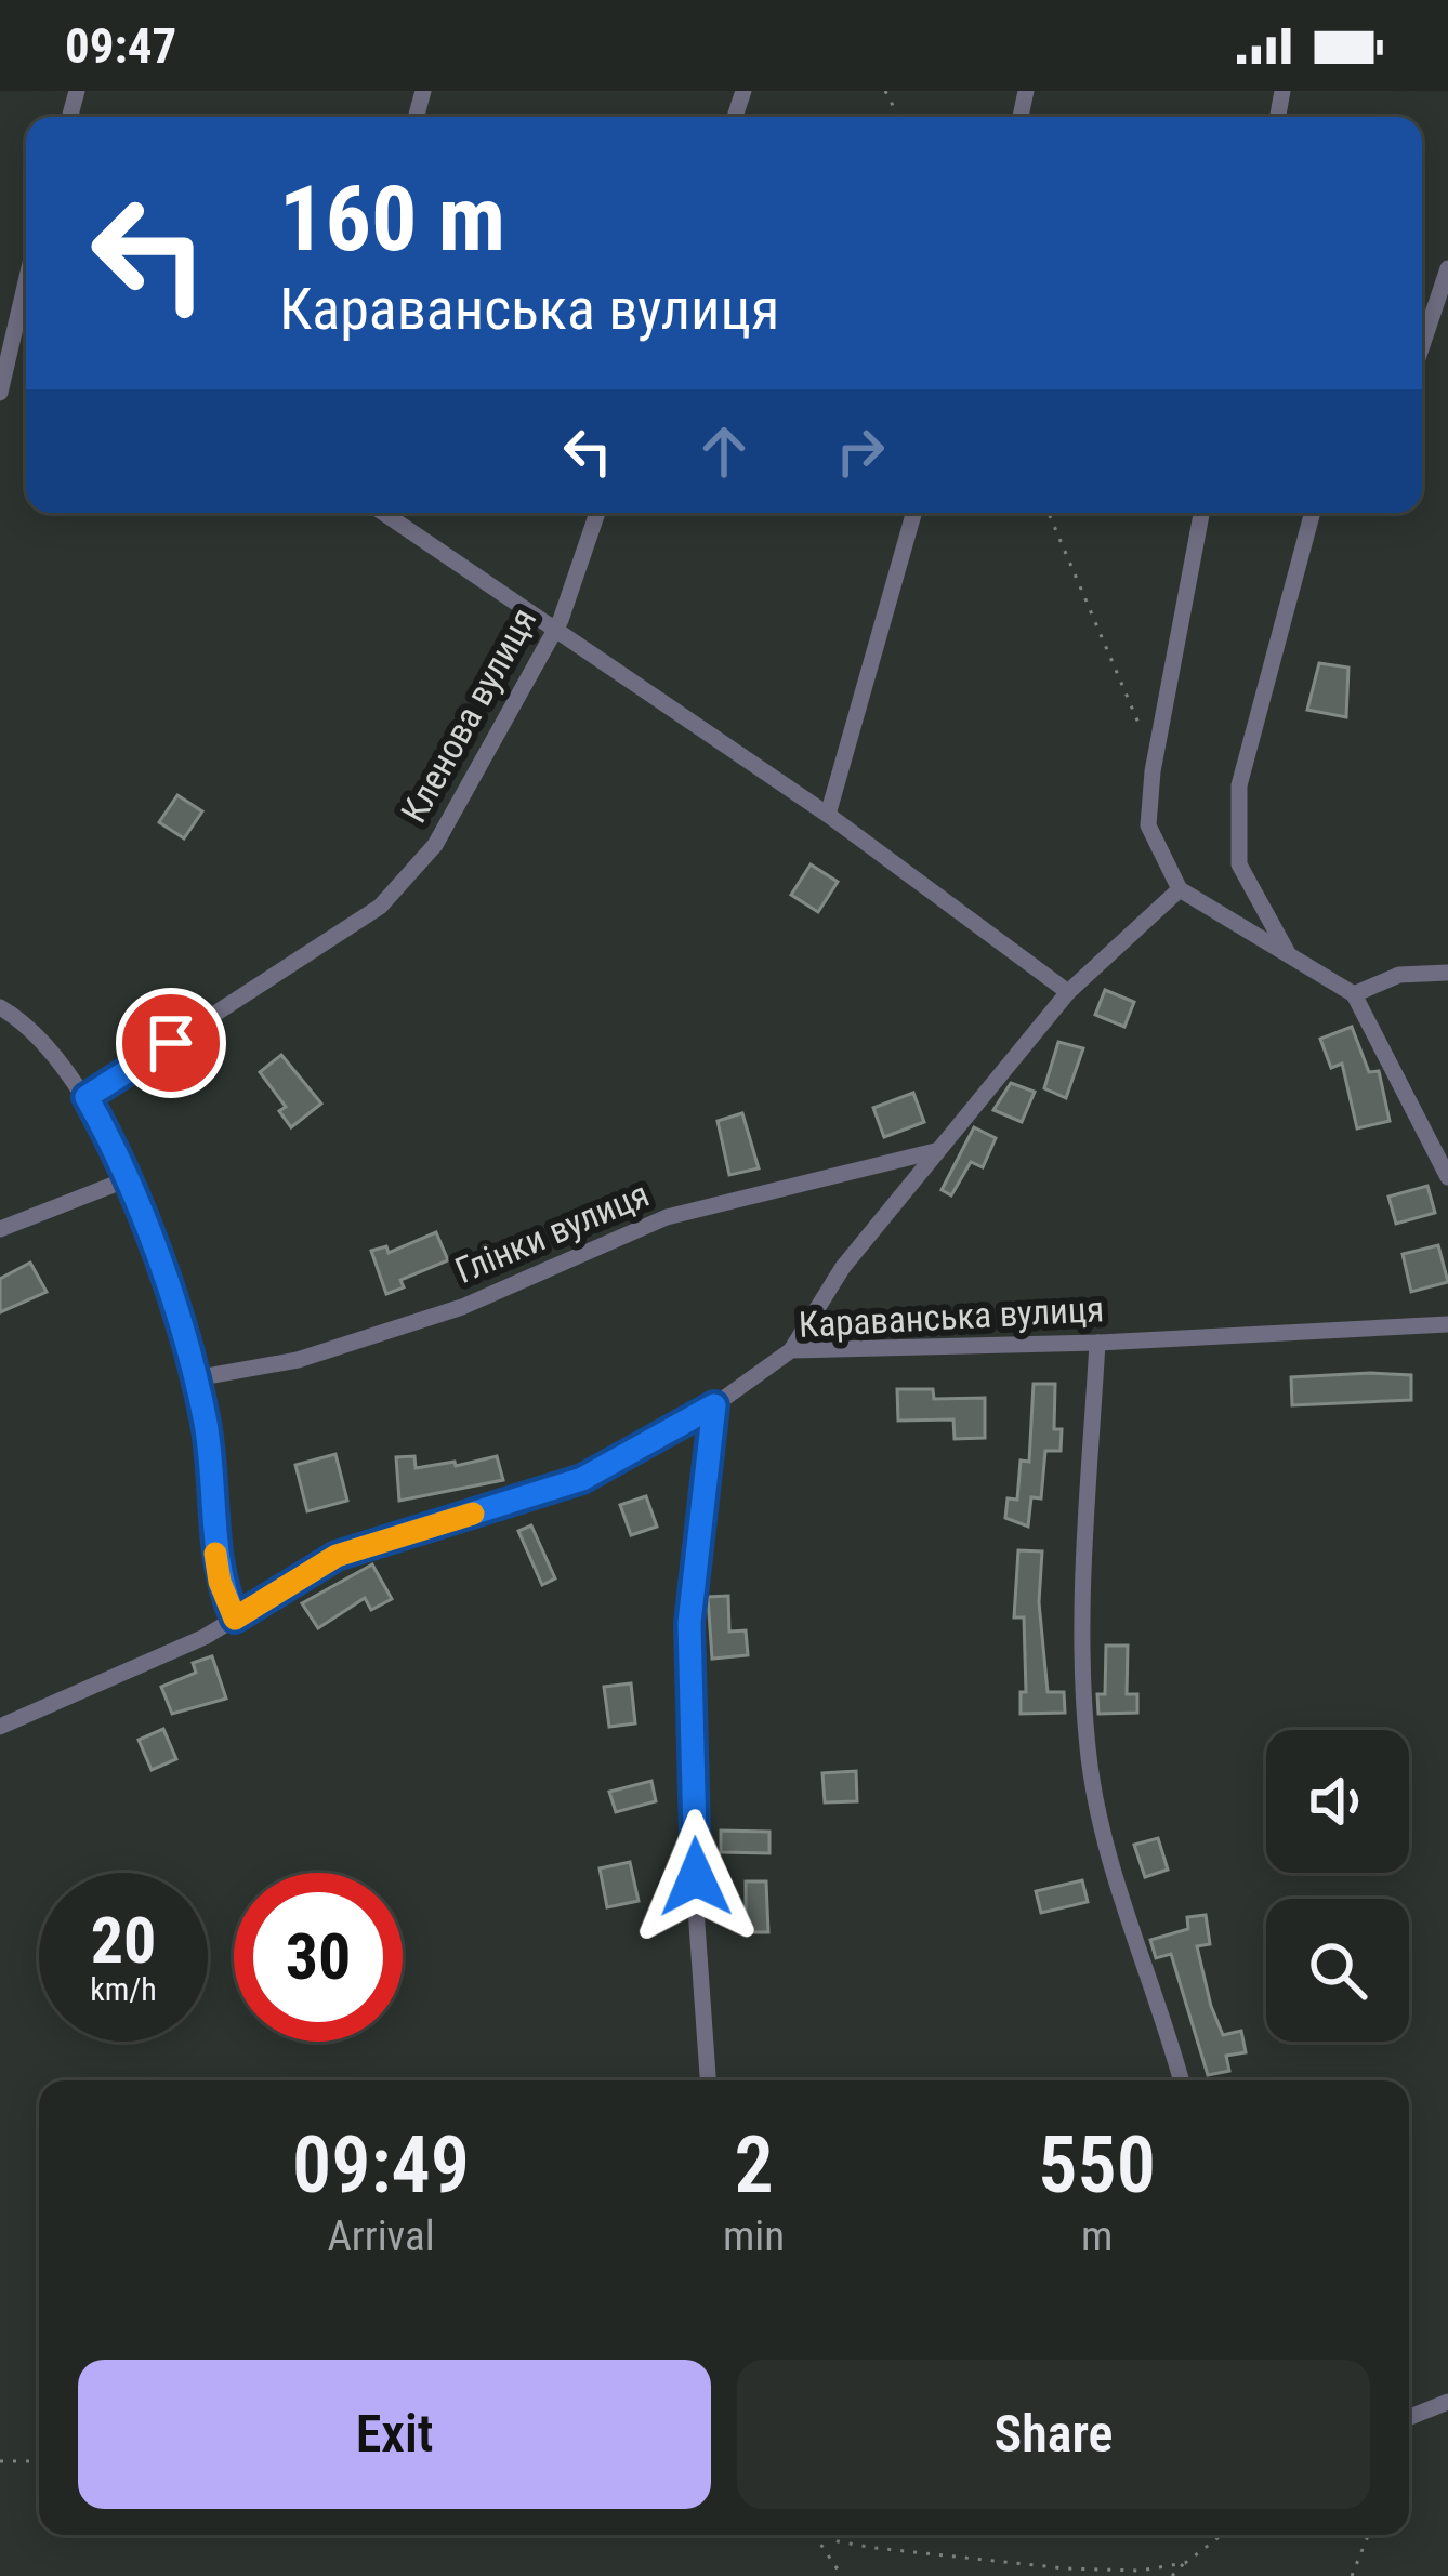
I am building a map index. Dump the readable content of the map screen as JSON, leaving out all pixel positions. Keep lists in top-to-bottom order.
{
  "streets": {
    "street": ["Кленова вулиця", "Глінки вулиця", "Караванська вулиця"]
  },
  "page": {
    "status": "09:47",
    "turn": ["160 m", "Караванська вулиця"],
    "speed": "20 km/h",
    "limit": "30",
    "eta": [
      "09:49",
      "Arrival",
      "2",
      "min",
      "550",
      "m"
    ],
    "buttons": ["Exit", "Share"]
  }
}
